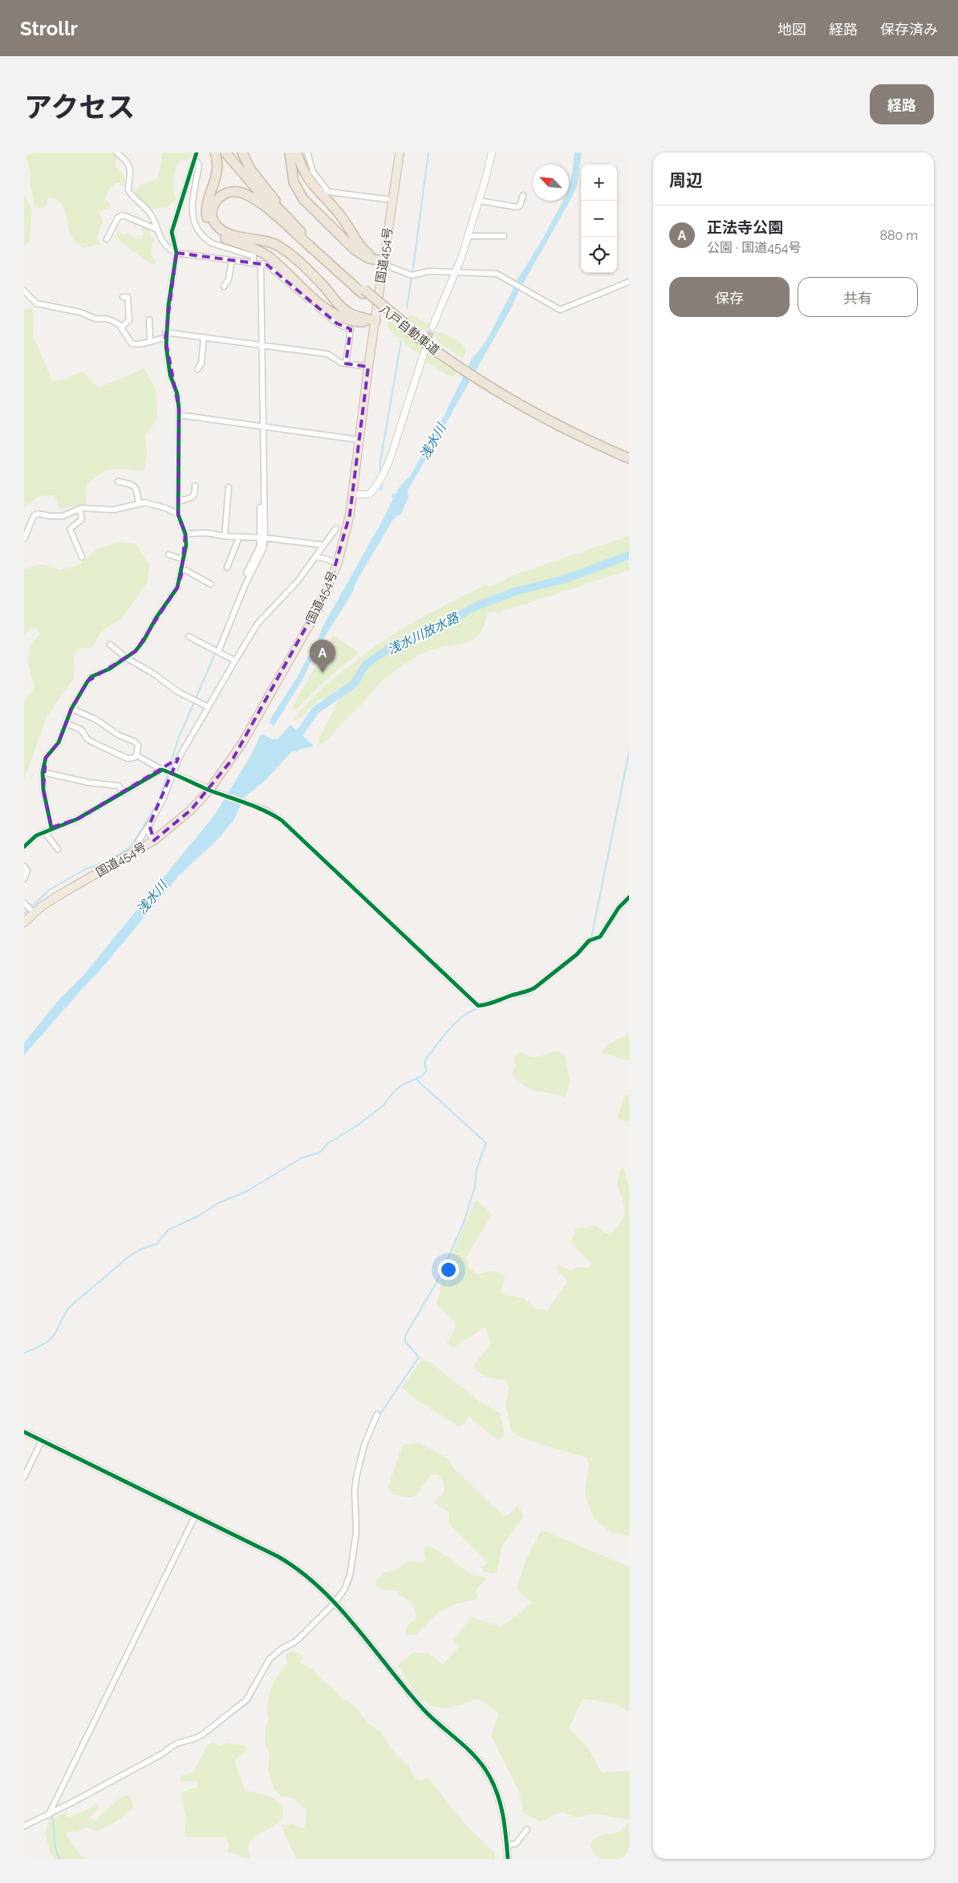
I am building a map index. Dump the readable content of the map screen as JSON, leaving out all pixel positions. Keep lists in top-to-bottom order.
{
  "streets": {
    "highway": ["国道454号", "八戸自動車道"]
  },
  "water": ["浅水川", "浅水川放水路"],
  "north": "top left",
  "page": {
    "header": "Strollr",
    "nav": ["地図", "経路", "保存済み"],
    "title": "アクセス",
    "buttons": [
      "経路",
      ["保存", "共有"]
    ],
    "heading": "周辺",
    "map_buttons": ["+", "−"],
    "list": [
      {
        "mark": "A",
        "name": "正法寺公園",
        "note": "公園 · 国道454号",
        "value": "880 m"
      }
    ],
    "pins": "A"
  }
}
